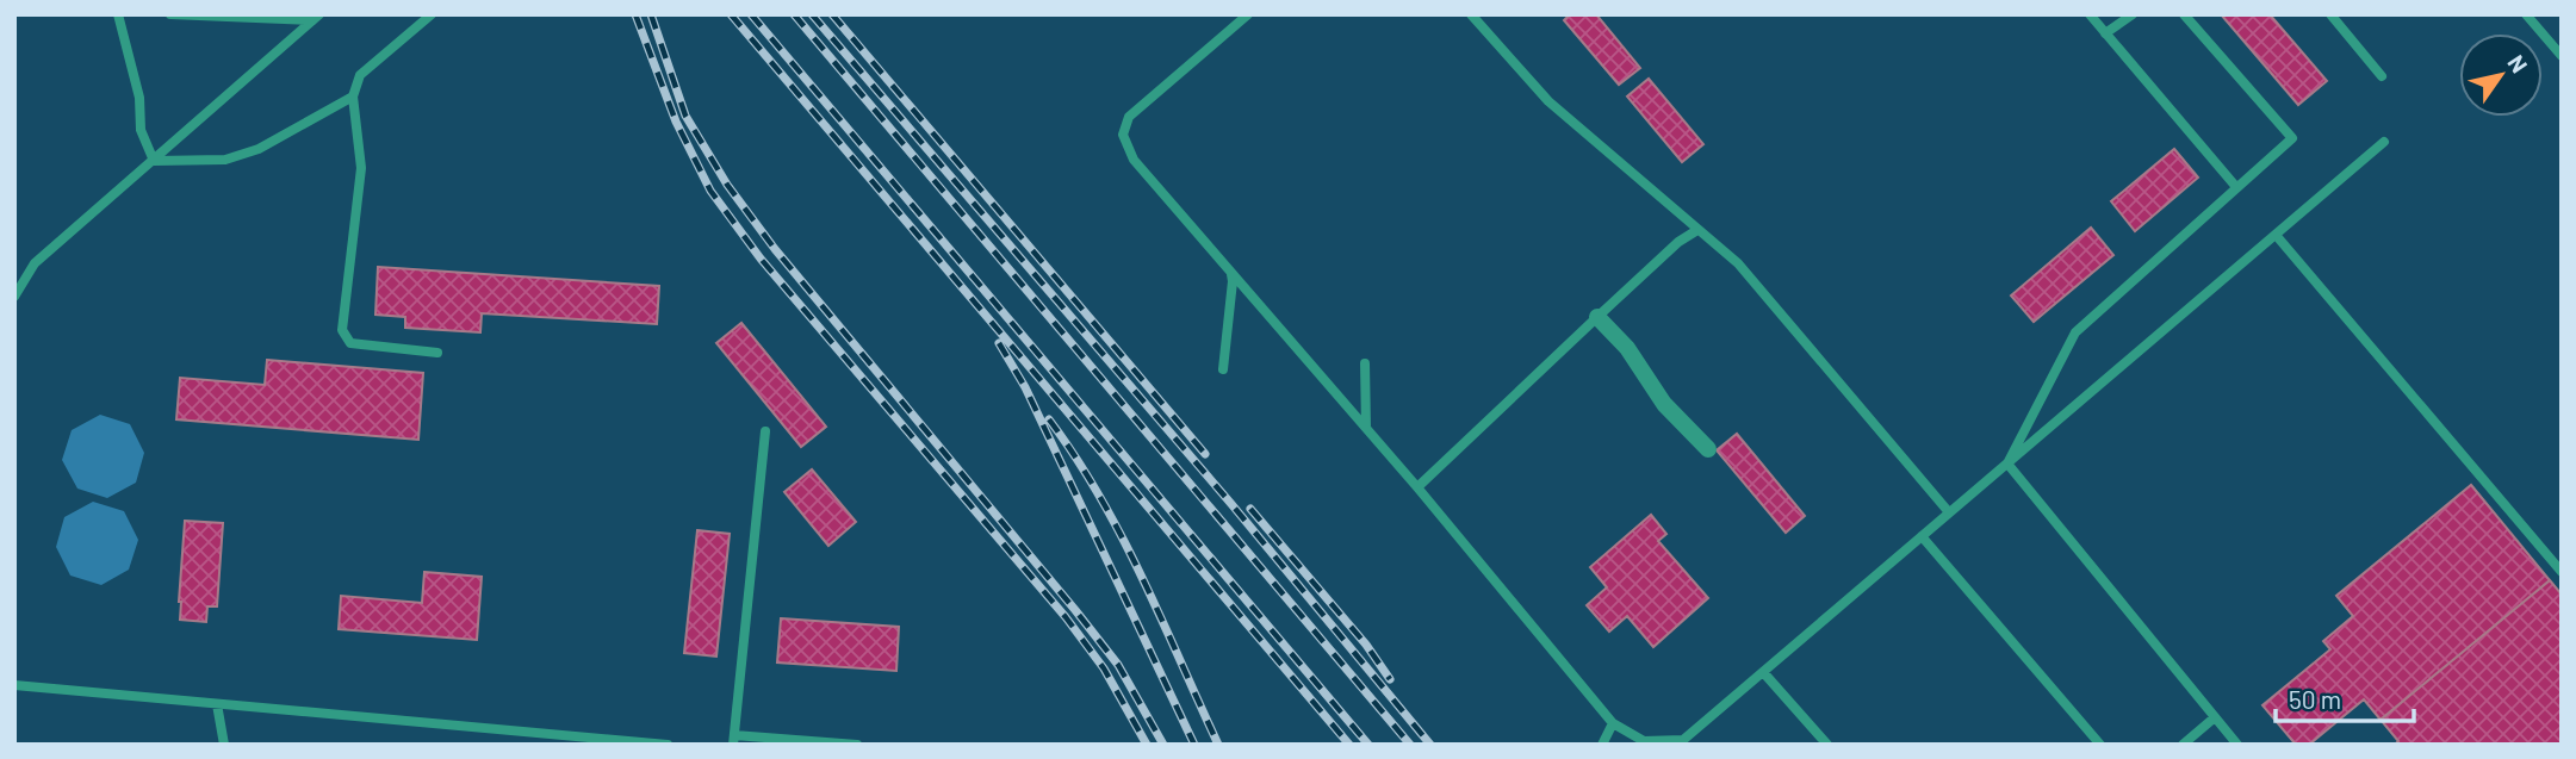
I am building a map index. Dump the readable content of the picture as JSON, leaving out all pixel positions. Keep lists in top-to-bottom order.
{
  "scale_bar": "50 m",
  "north": "top right"
}
